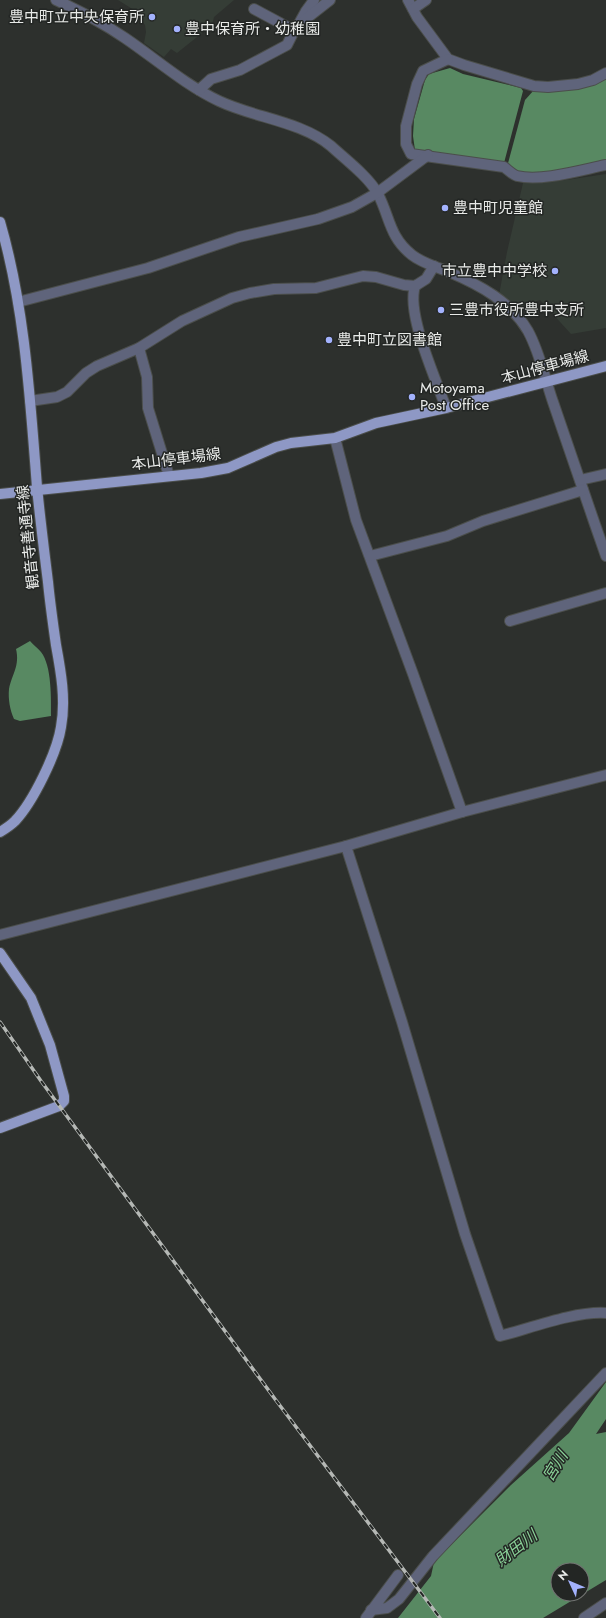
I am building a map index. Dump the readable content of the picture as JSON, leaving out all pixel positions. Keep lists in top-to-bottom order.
{
  "streets": {
    "main road": ["本山停車場線", "観音寺善通寺線"]
  },
  "crossings": [
    ["本山停車場線", "観音寺善通寺線"]
  ],
  "water": ["宮川", "財田川"],
  "places": [
    "豊中町立中央保育所",
    "豊中保育所・幼稚園",
    "豊中町児童館",
    "市立豊中中学校",
    "三豊市役所豊中支所",
    "豊中町立図書館",
    "Motoyama Post Office"
  ],
  "north": "top left"
}
